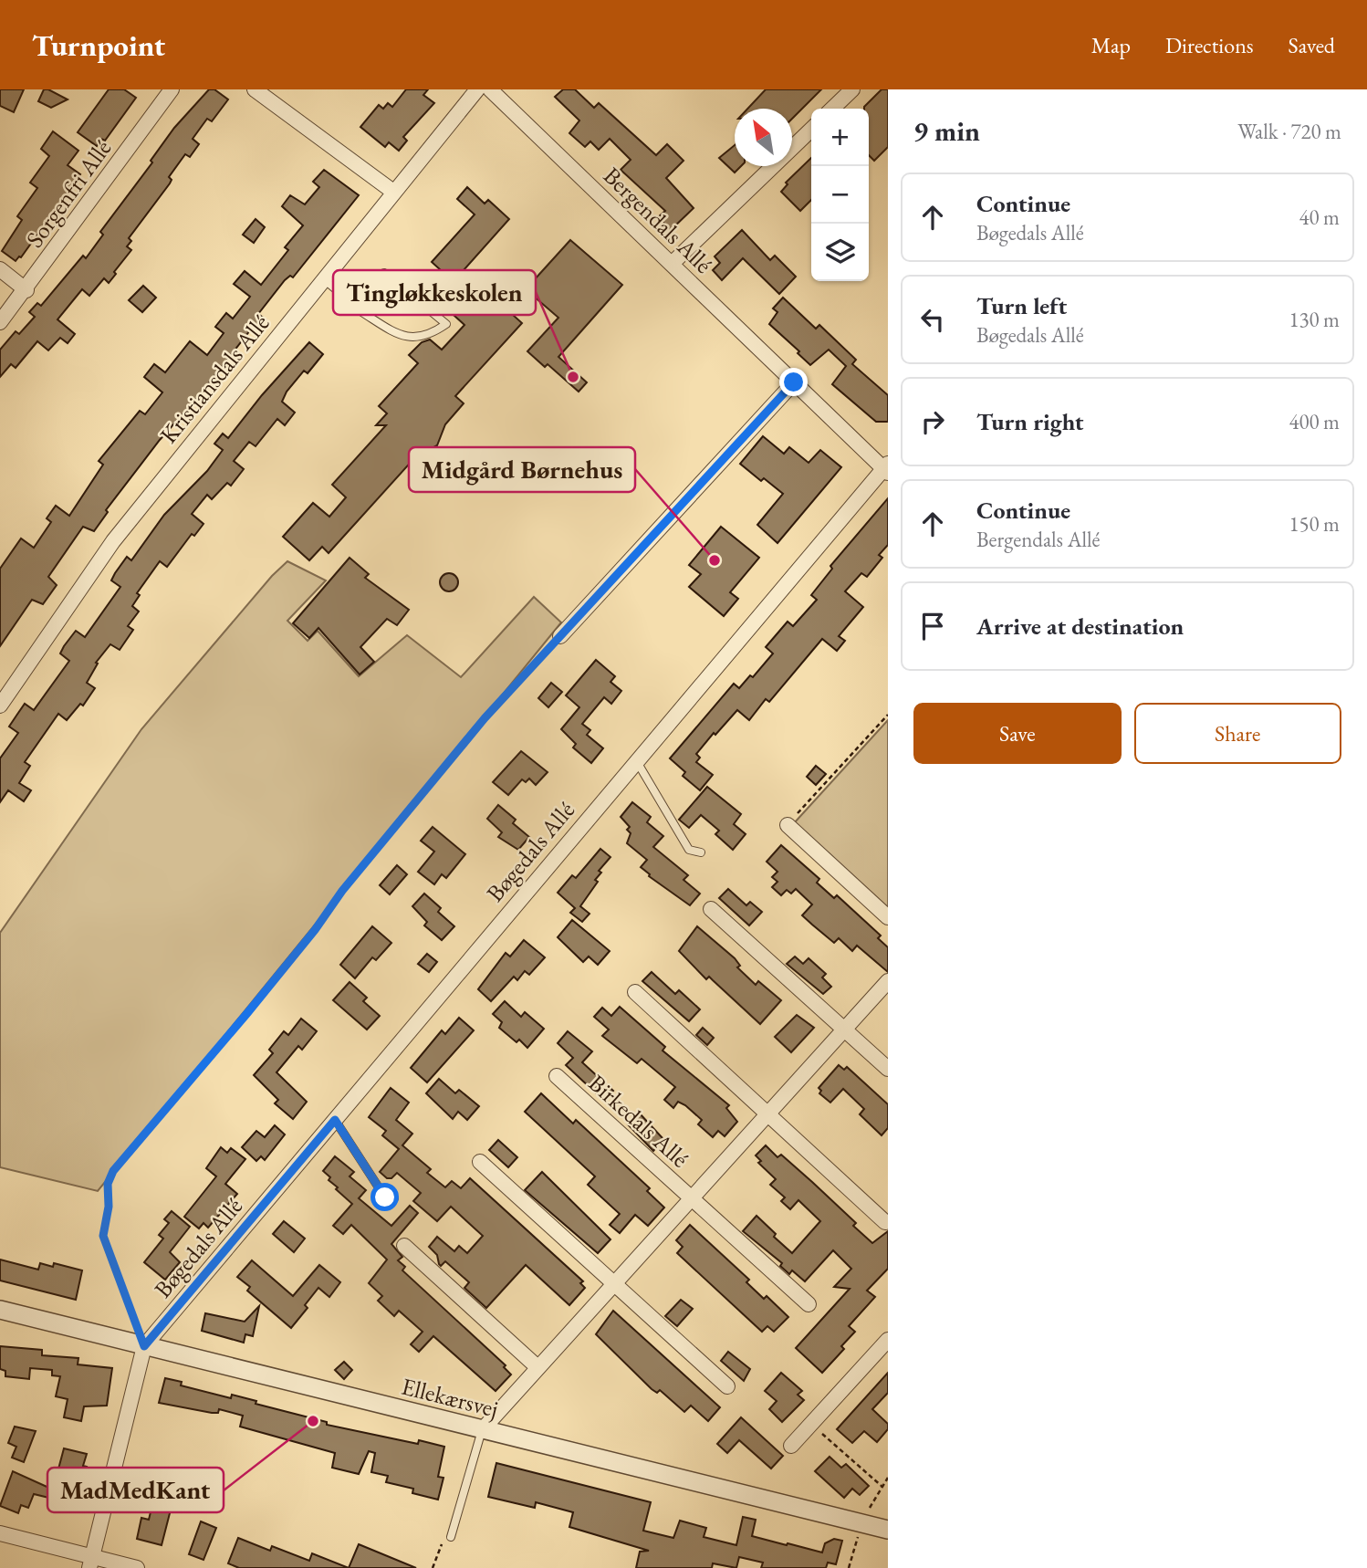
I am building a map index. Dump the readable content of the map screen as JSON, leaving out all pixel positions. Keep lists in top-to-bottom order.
{
  "streets": {
    "street": [
      "Sorgenfri Allé",
      "Bergendals Allé",
      "Kristiansdals Allé",
      "Bøgedals Allé",
      "Birkedals Allé",
      "Ellekærsvej"
    ]
  },
  "crossings": [
    ["Bergendals Allé", "Bøgedals Allé"],
    ["Bøgedals Allé", "Ellekærsvej"],
    ["Birkedals Allé", "Ellekærsvej"]
  ],
  "places": ["Tingløkkeskolen", "Midgård Børnehus", "MadMedKant"],
  "north": "top left",
  "page": {
    "header": "Turnpoint",
    "nav": ["Map", "Directions", "Saved"],
    "heading": ["9 min", "Walk · 720 m"],
    "map_buttons": ["+", "−"],
    "list": [
      ["Continue", "Bøgedals Allé", "40 m"],
      ["Turn left", "Bøgedals Allé", "130 m"],
      ["Turn right", "400 m"],
      ["Continue", "Bergendals Allé", "150 m"],
      "Arrive at destination"
    ],
    "buttons": ["Save", "Share"]
  }
}
